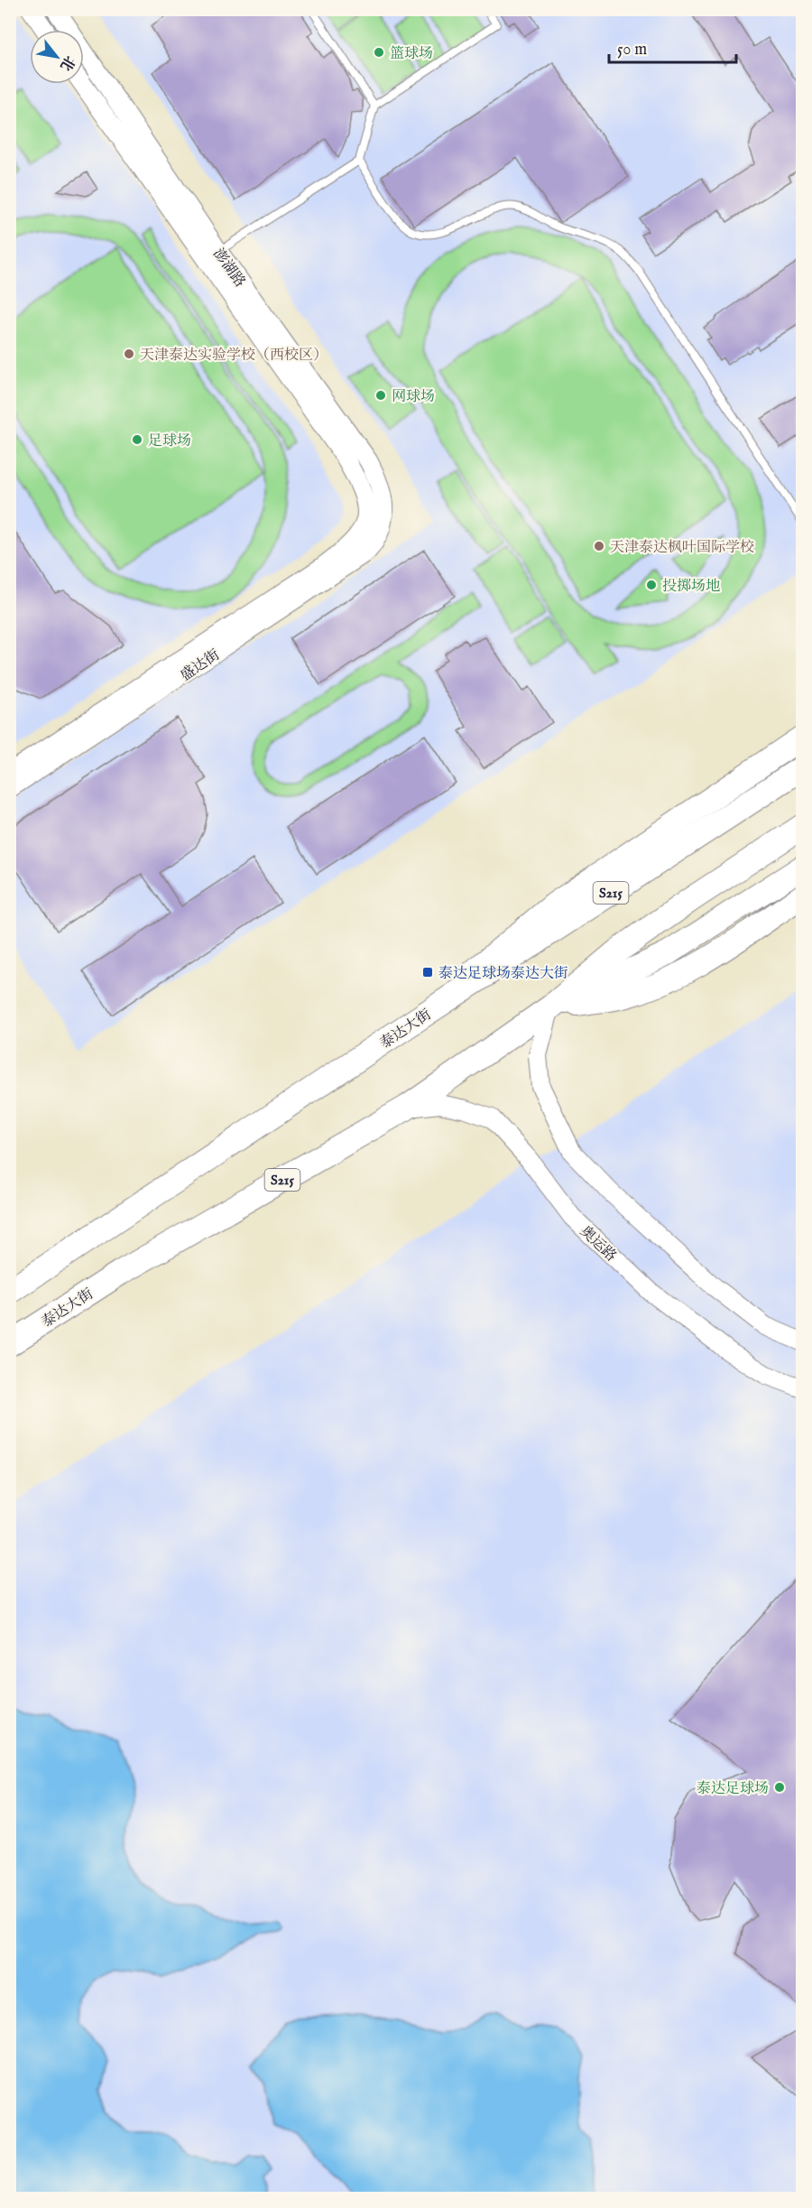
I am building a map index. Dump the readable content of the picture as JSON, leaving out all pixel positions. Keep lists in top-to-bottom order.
{
  "streets": {
    "highway": ["S215", "泰达大街"],
    "street": ["澎湖路", "盛达街", "奥运路"]
  },
  "crossings": [
    ["澎湖路", "盛达街"],
    ["泰达大街", "奥运路"]
  ],
  "places": {
    "other": [
      "篮球场",
      "天津泰达实验学校（西校区）",
      "网球场",
      "足球场",
      "天津泰达枫叶国际学校",
      "投掷场地",
      "泰达足球场"
    ],
    "transit": ["泰达足球场泰达大街"]
  },
  "scale_bar": "50 m",
  "north": "bottom right"
}
